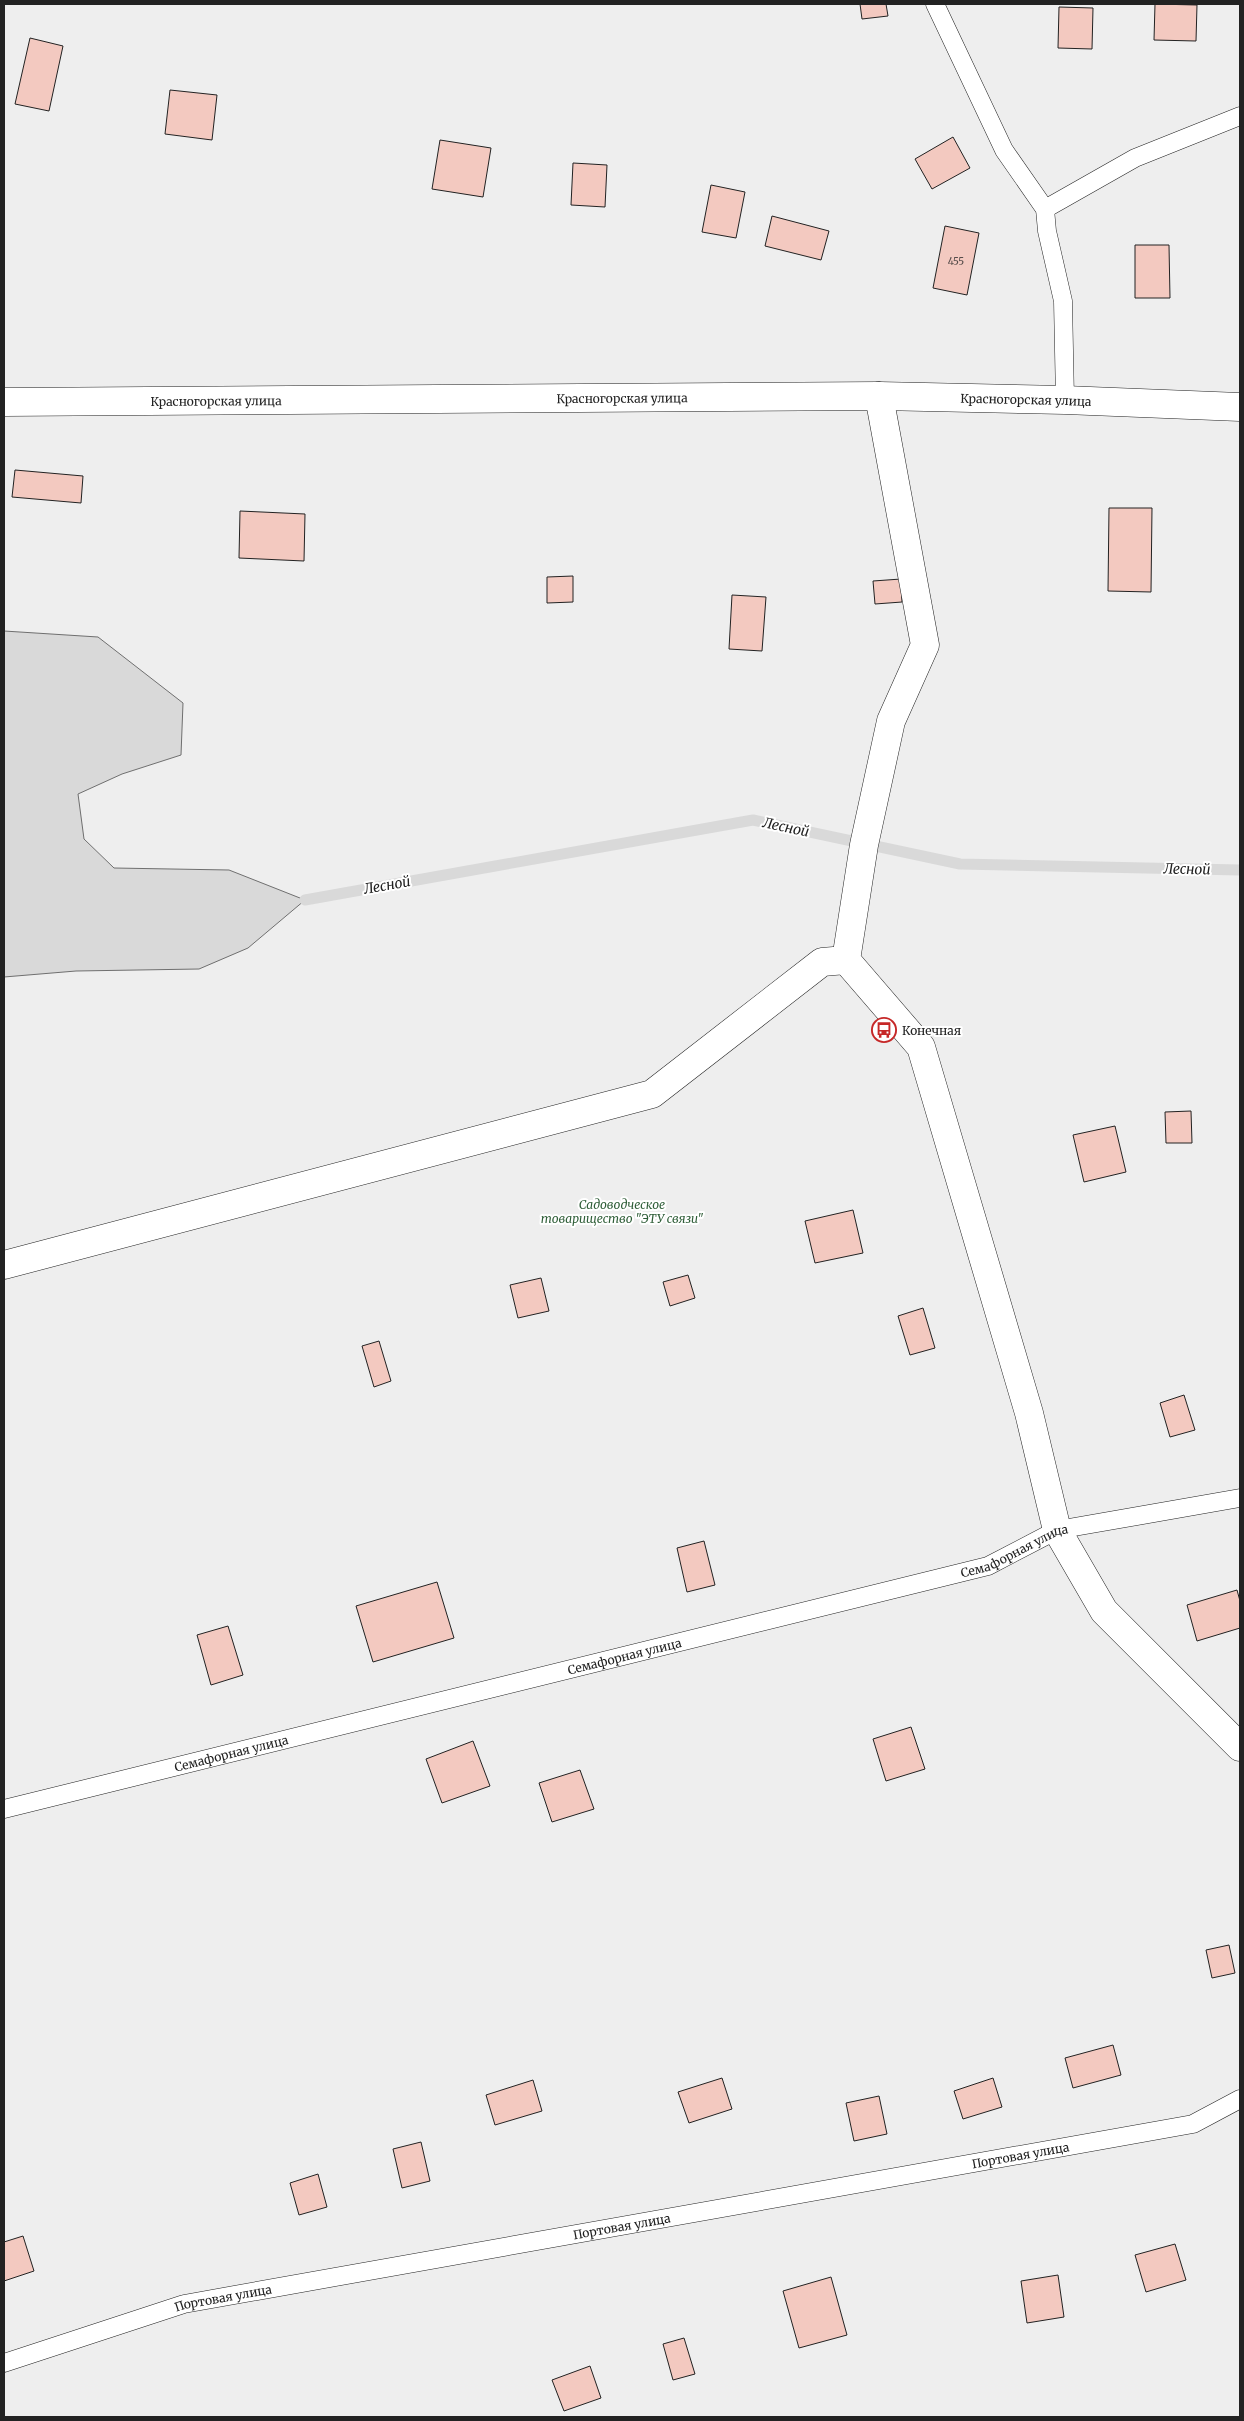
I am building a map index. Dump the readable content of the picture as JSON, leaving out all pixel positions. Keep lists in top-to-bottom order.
{
  "streets": {
    "street": ["Красногорская улица"],
    "lane": ["Семафорная улица", "Портовая улица"]
  },
  "water": ["Лесной"],
  "parks": ["Садоводческое товарищество \"ЭТУ связи\""],
  "places": {
    "bus stop": ["Конечная"]
  },
  "house_numbers": ["455"]
}
